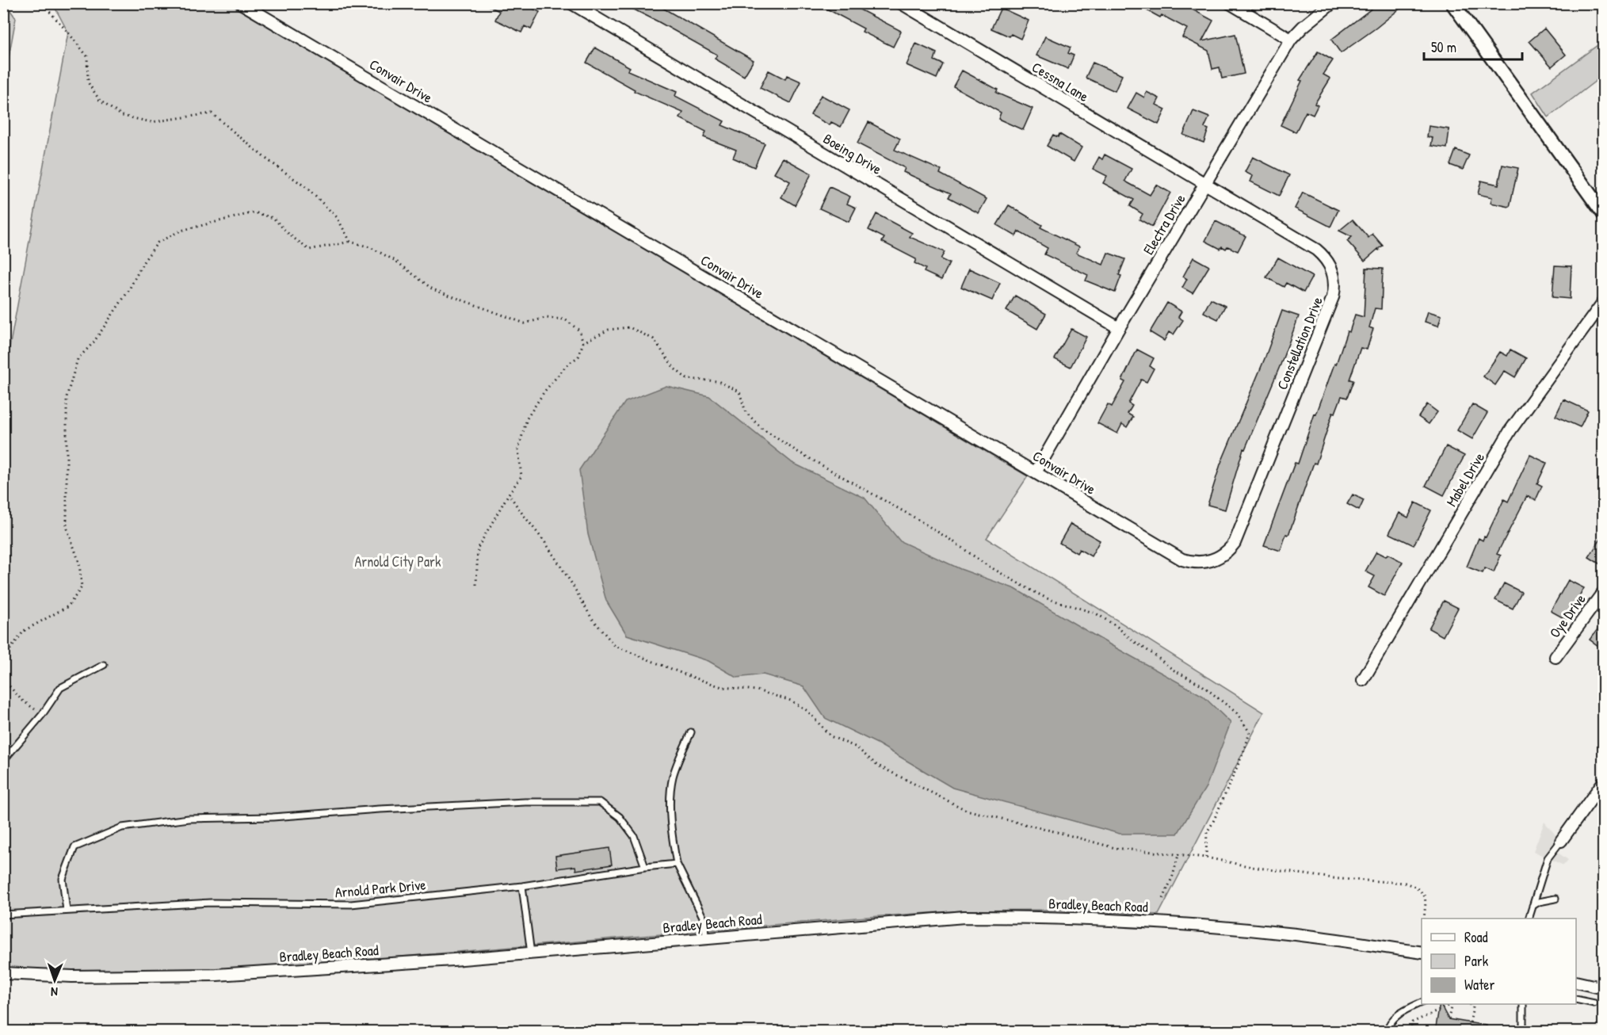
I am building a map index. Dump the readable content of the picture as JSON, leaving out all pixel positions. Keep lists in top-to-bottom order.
{
  "streets": {
    "street": [
      "Convair Drive",
      "Cessna Lane",
      "Boeing Drive",
      "Electra Drive",
      "Constellation Drive",
      "Mabel Drive",
      "Oye Drive",
      "Bradley Beach Road"
    ],
    "lane": ["Arnold Park Drive"]
  },
  "crossings": [
    ["Convair Drive", "Electra Drive"],
    ["Convair Drive", "Constellation Drive"],
    ["Cessna Lane", "Electra Drive"],
    ["Cessna Lane", "Constellation Drive"],
    ["Boeing Drive", "Electra Drive"],
    ["Electra Drive", "Constellation Drive"]
  ],
  "parks": ["Arnold City Park"],
  "legend": ["Road", "Park", "Water"],
  "scale_bar": "50 m",
  "north": "bottom"
}
